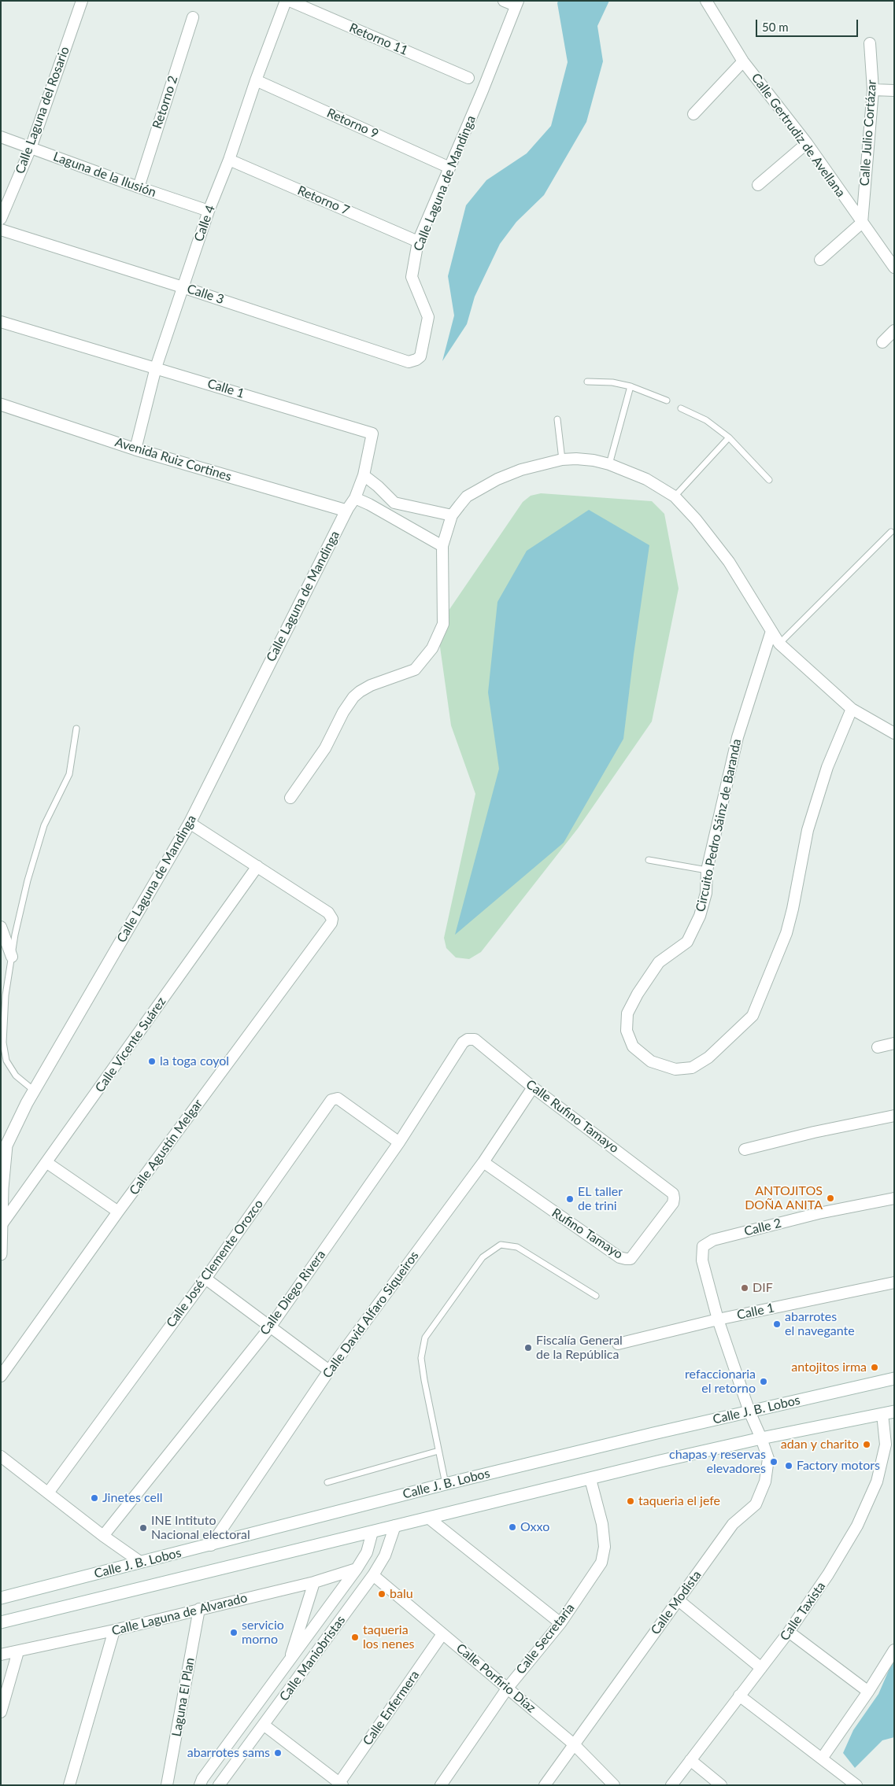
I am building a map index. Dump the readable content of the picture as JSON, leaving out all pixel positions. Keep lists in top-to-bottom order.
{
  "streets": {
    "main road": ["Calle Laguna de Mandinga", "Avenida Ruiz Cortines", "Calle J. B. Lobos"],
    "street": [
      "Retorno 11",
      "Retorno 2",
      "Calle Laguna del Rosario",
      "Retorno 9",
      "Calle Julio Cortázar",
      "Calle Gertrudiz de Avellana",
      "Laguna de la Ilusión",
      "Retorno 7",
      "Calle 4",
      "Calle 3",
      "Calle 1",
      "Circuito Pedro Sáinz de Baranda",
      "Calle Vicente Suárez",
      "Calle Rufino Tamayo",
      "Calle Agustín Melgar",
      "Calle 2",
      "Rufino Tamayo",
      "Calle José Clemente Orozco",
      "Calle Diego Rivera",
      "Calle David Alfaro Siqueiros",
      "Calle Modista",
      "Calle Taxista",
      "Calle Laguna de Alvarado",
      "Calle Secretaria",
      "Calle Maniobristas",
      "Calle Porfirio Díaz",
      "Laguna El Plan",
      "Calle Enfermera"
    ]
  },
  "crossings": [
    ["Retorno 2", "Laguna de la Ilusión"],
    ["Calle Laguna del Rosario", "Laguna de la Ilusión"],
    ["Retorno 9", "Calle Laguna de Mandinga"],
    ["Retorno 9", "Calle 4"],
    ["Calle Julio Cortázar", "Calle Gertrudiz de Avellana"],
    ["Laguna de la Ilusión", "Calle 4"],
    ["Calle Laguna de Mandinga", "Retorno 7"],
    ["Calle Laguna de Mandinga", "Calle 3"],
    ["Calle Laguna de Mandinga", "Calle 1"],
    ["Calle Laguna de Mandinga", "Avenida Ruiz Cortines"],
    ["Calle Laguna de Mandinga", "Calle Vicente Suárez"],
    ["Retorno 7", "Calle 4"],
    ["Calle 4", "Calle 3"],
    ["Calle 4", "Calle 1"],
    ["Calle 4", "Avenida Ruiz Cortines"],
    ["Calle 1", "Avenida Ruiz Cortines"],
    ["Calle 1", "Calle Modista"],
    ["Calle Vicente Suárez", "Calle Agustín Melgar"],
    ["Calle Rufino Tamayo", "Rufino Tamayo"],
    ["Calle Rufino Tamayo", "Calle Diego Rivera"],
    ["Calle Rufino Tamayo", "Calle David Alfaro Siqueiros"],
    ["Calle 2", "Calle Modista"],
    ["Rufino Tamayo", "Calle David Alfaro Siqueiros"],
    ["Calle José Clemente Orozco", "Calle Diego Rivera"],
    ["Calle David Alfaro Siqueiros", "Calle J. B. Lobos"],
    ["Calle J. B. Lobos", "Calle Modista"],
    ["Calle J. B. Lobos", "Calle Taxista"],
    ["Calle J. B. Lobos", "Calle Secretaria"],
    ["Calle J. B. Lobos", "Calle Maniobristas"],
    ["Calle Modista", "Calle Porfirio Díaz"],
    ["Calle Laguna de Alvarado", "Calle Maniobristas"],
    ["Calle Laguna de Alvarado", "Laguna El Plan"],
    ["Calle Secretaria", "Calle Porfirio Díaz"],
    ["Calle Maniobristas", "Calle Porfirio Díaz"],
    ["Calle Porfirio Díaz", "Calle Enfermera"]
  ],
  "places": [
    "la toga coyol",
    "ANTOJITOS DOÑA ANITA",
    "EL taller de trini",
    "DIF",
    "abarrotes el navegante",
    "Fiscalía General de la República",
    "antojitos irma",
    "refaccionaria el retorno",
    "adan y charito",
    "chapas y reservas elevadores",
    "Factory motors",
    "Jinetes cell",
    "taqueria el jefe",
    "Oxxo",
    "INE Intituto Nacional electoral",
    "balu",
    "servicio morno",
    "taqueria los nenes",
    "abarrotes sams"
  ],
  "scale_bar": "50 m"
}
